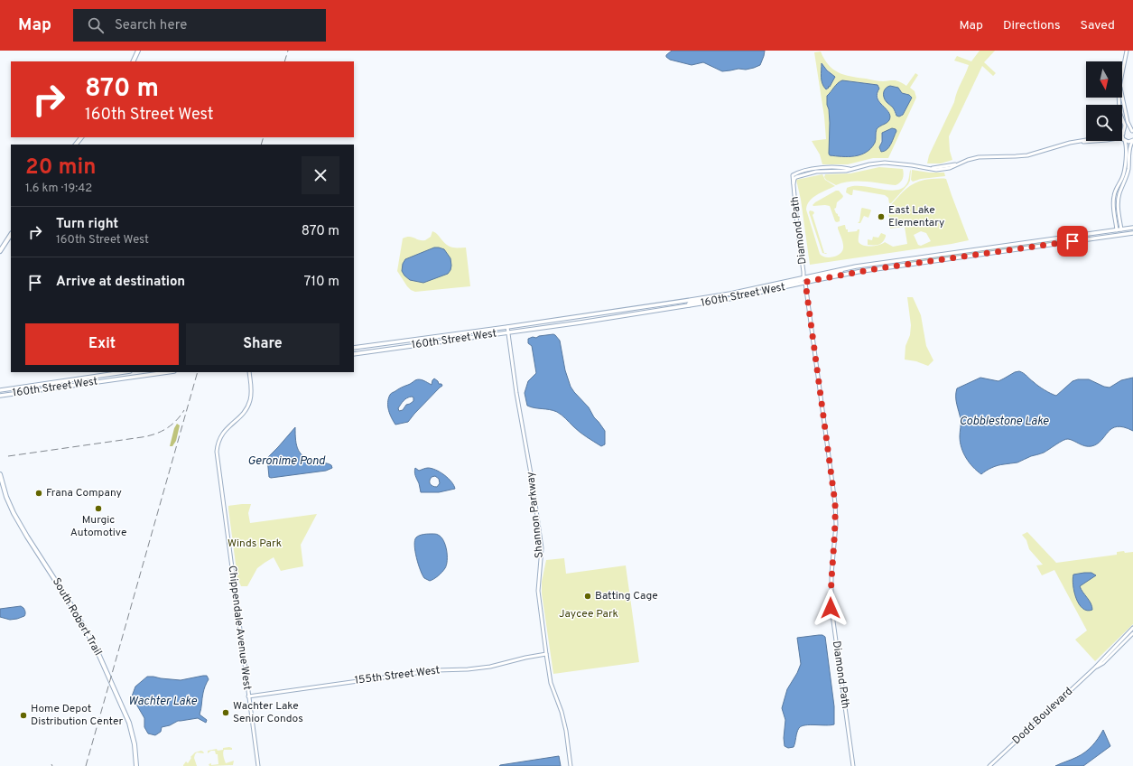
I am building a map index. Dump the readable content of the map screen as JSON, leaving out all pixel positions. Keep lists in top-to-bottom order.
{
  "streets": {
    "main road": ["160th Street West", "South Robert Trail"],
    "street": [
      "Diamond Path",
      "Shannon Parkway",
      "Chippendale Avenue West",
      "155th Street West",
      "Dodd Boulevard"
    ]
  },
  "crossings": [
    ["Diamond Path", "160th Street West"],
    ["160th Street West", "Shannon Parkway"],
    ["Shannon Parkway", "155th Street West"],
    ["Chippendale Avenue West", "155th Street West"]
  ],
  "water": ["Cobblestone Lake", "Geronime Pond", "Wachter Lake"],
  "parks": ["Winds Park", "Jaycee Park"],
  "places": [
    "East Lake Elementary",
    "Frana Company",
    "Murgic Automotive",
    "Batting Cage",
    "Wachter Lake Senior Condos",
    "Home Depot Distribution Center"
  ],
  "north": "bottom",
  "page": {
    "header": "Map",
    "search": "Search here",
    "nav": ["Map", "Directions", "Saved"],
    "turn": ["870 m", "160th Street West"],
    "heading": ["20 min", "1.6 km · 19:42"],
    "list": [
      {
        "name": "Turn right",
        "note": "160th Street West",
        "value": "870 m"
      },
      {
        "name": "Arrive at destination",
        "value": "710 m"
      }
    ],
    "buttons": ["Exit", "Share"]
  }
}
